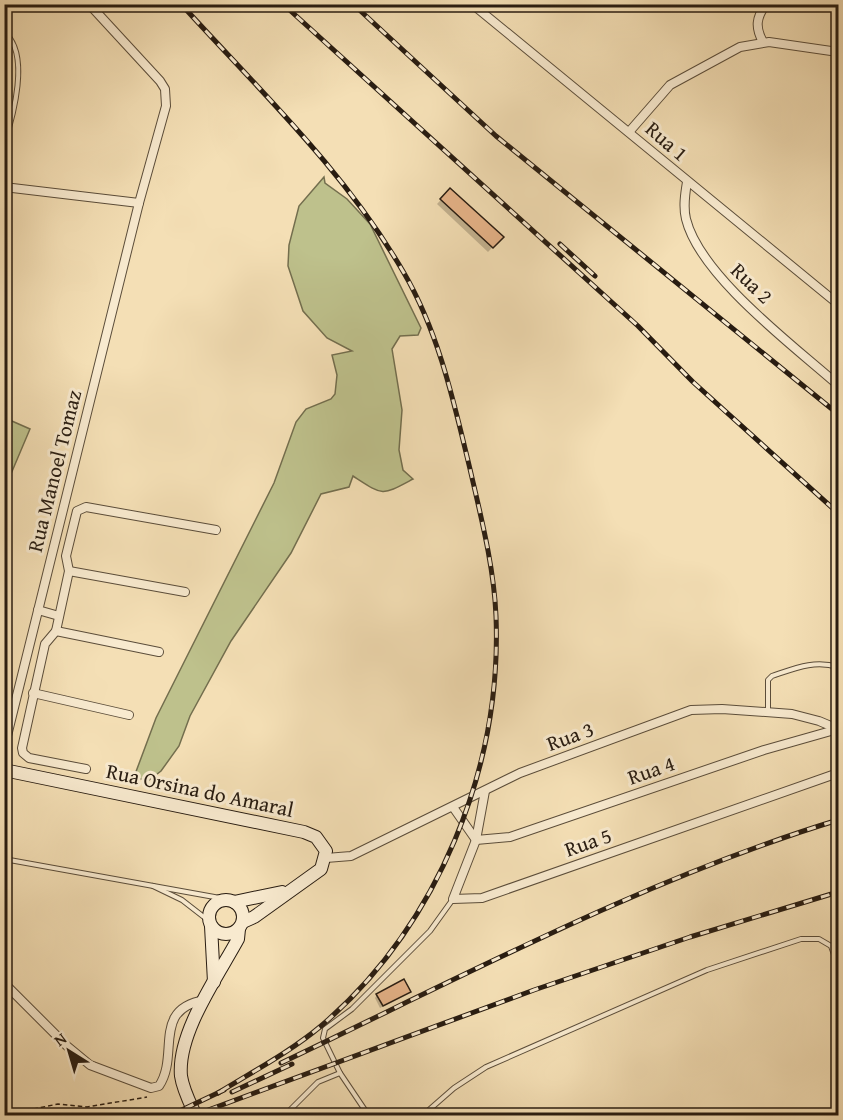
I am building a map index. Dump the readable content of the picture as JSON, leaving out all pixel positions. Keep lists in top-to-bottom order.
{
  "streets": {
    "street": [
      "Rua 1",
      "Rua 2",
      "Rua Manoel Tomaz",
      "Rua 3",
      "Rua 4",
      "Rua Orsina do Amaral",
      "Rua 5"
    ]
  },
  "crossings": [
    ["Rua 1", "Rua 2"],
    ["Rua 3", "Rua 4"],
    ["Rua 3", "Rua Orsina do Amaral"]
  ],
  "north": "top left"
}
